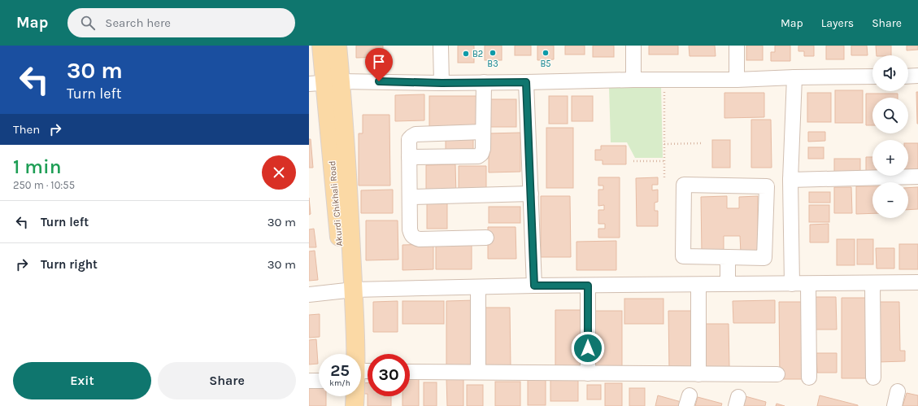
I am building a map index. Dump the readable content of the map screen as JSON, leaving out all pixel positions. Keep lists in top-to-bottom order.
{
  "places": ["B3", "B5", "B2"],
  "page": {
    "header": "Map",
    "search": "Search here",
    "nav": ["Map", "Layers", "Share"],
    "turn": ["30 m", "Turn left"],
    "map_buttons": ["+", "−"],
    "then": "Then",
    "heading": ["1 min", "250 m · 10:55"],
    "list": [
      {
        "name": "Turn left",
        "value": "30 m"
      },
      {
        "name": "Turn right",
        "value": "30 m"
      }
    ],
    "speed": "25 km/h",
    "limit": "30",
    "buttons": ["Exit", "Share"]
  }
}
